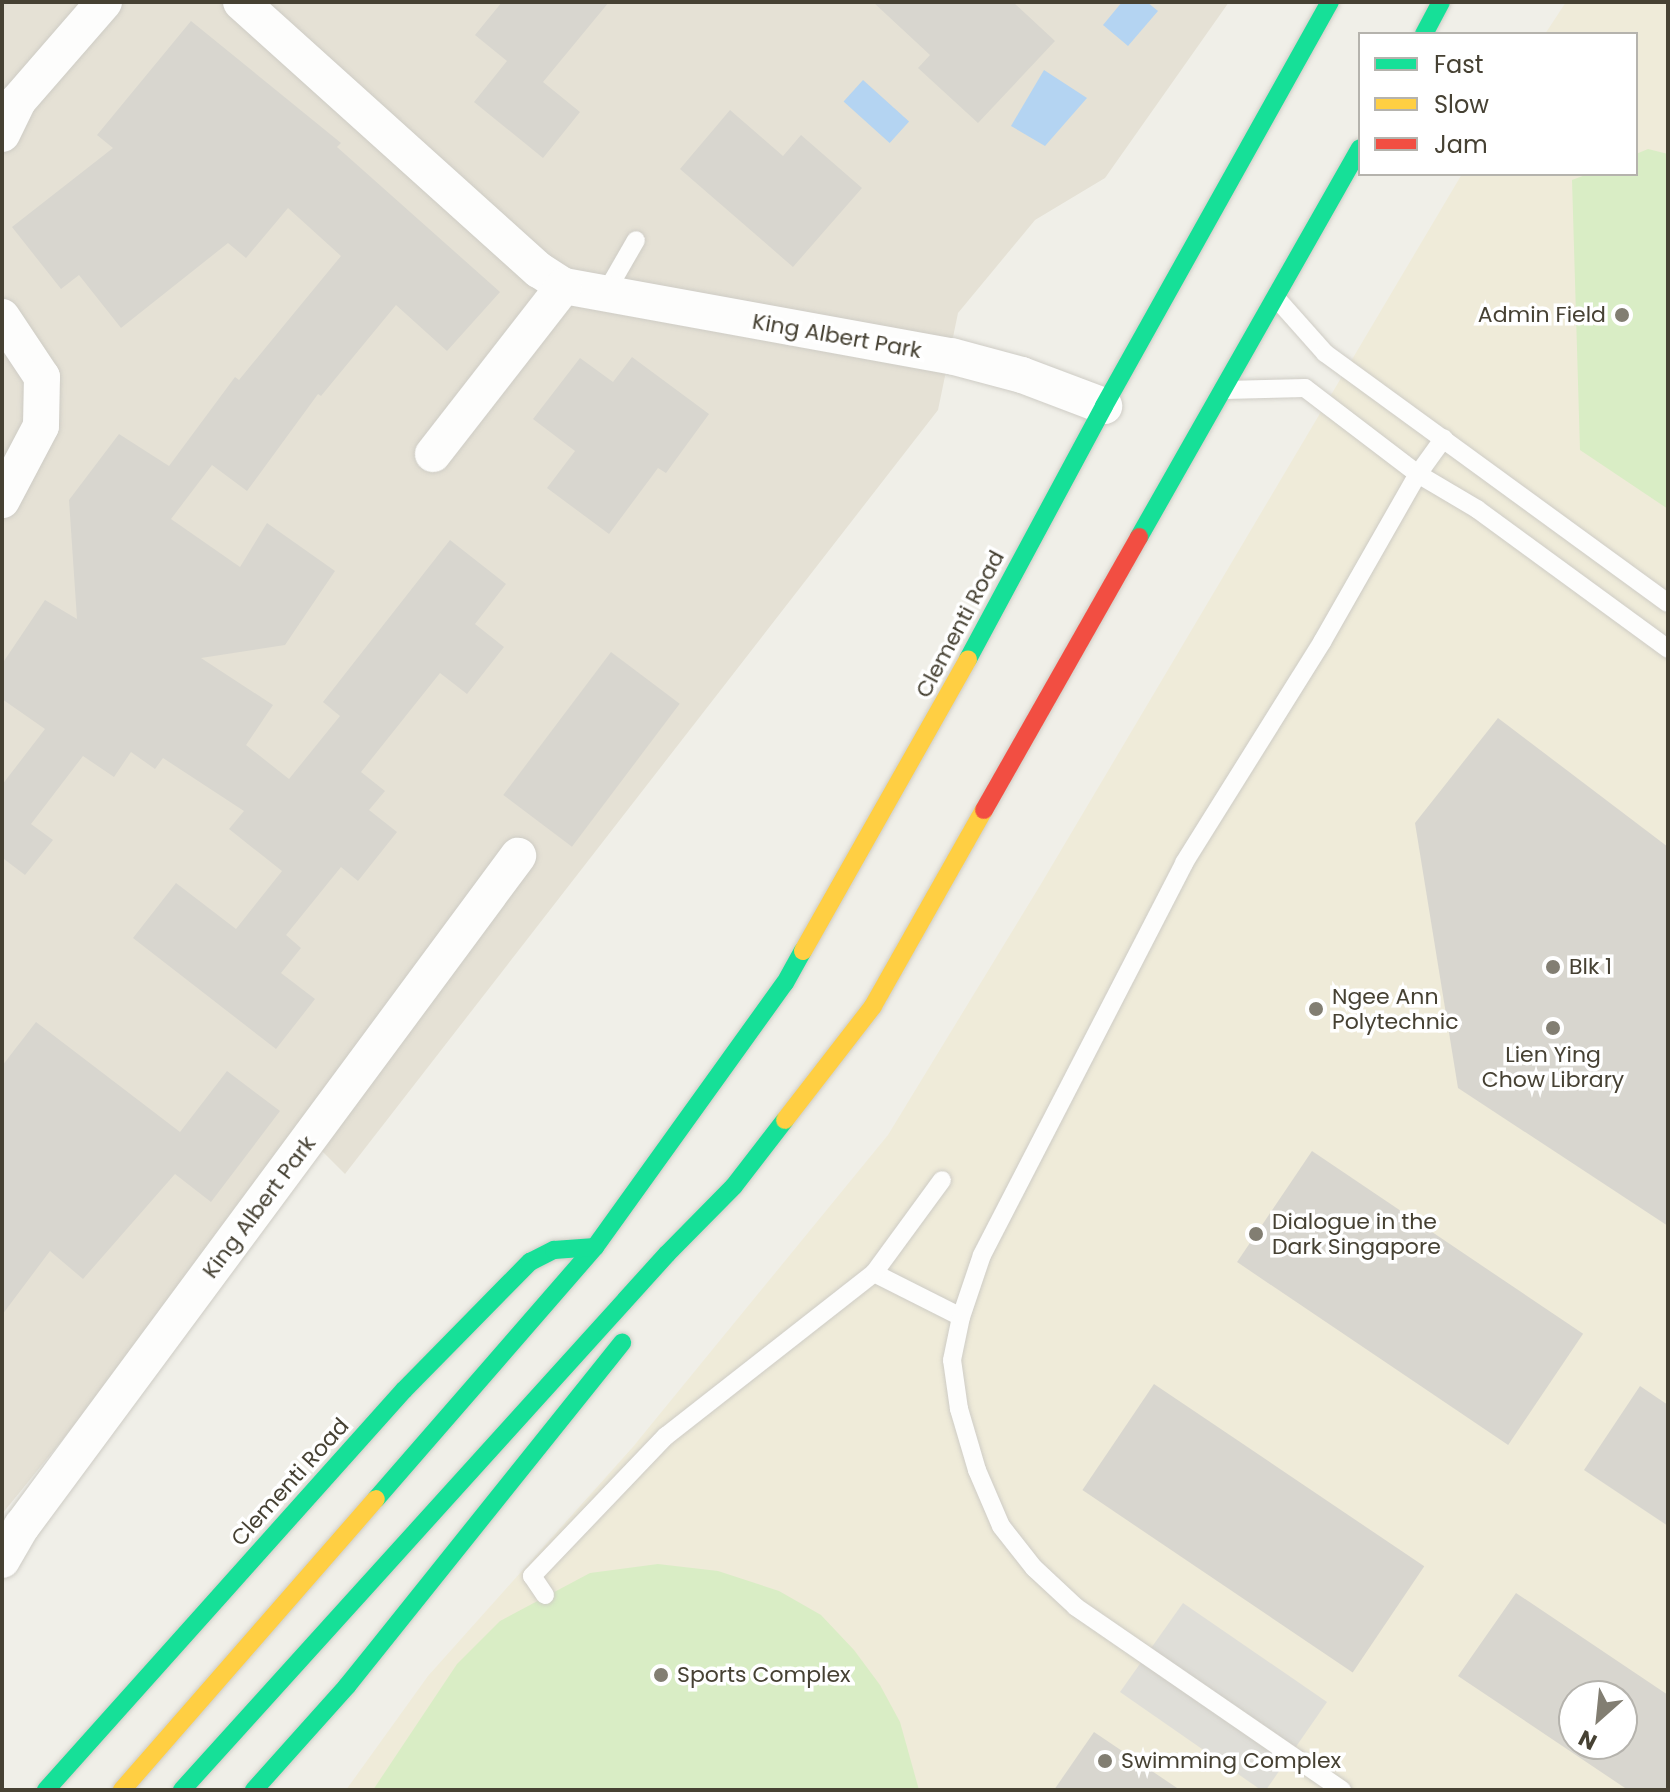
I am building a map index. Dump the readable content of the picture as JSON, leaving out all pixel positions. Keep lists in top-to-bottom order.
{
  "streets": {
    "main road": ["Clementi Road"],
    "street": ["King Albert Park"]
  },
  "crossings": [
    ["King Albert Park", "Clementi Road"]
  ],
  "places": [
    "Admin Field",
    "Blk 1",
    "Ngee Ann Polytechnic",
    "Lien Ying Chow Library",
    "Dialogue in the Dark Singapore",
    "Sports Complex",
    "Swimming Complex"
  ],
  "legend": ["Fast", "Slow", "Jam"],
  "north": "bottom left"
}
